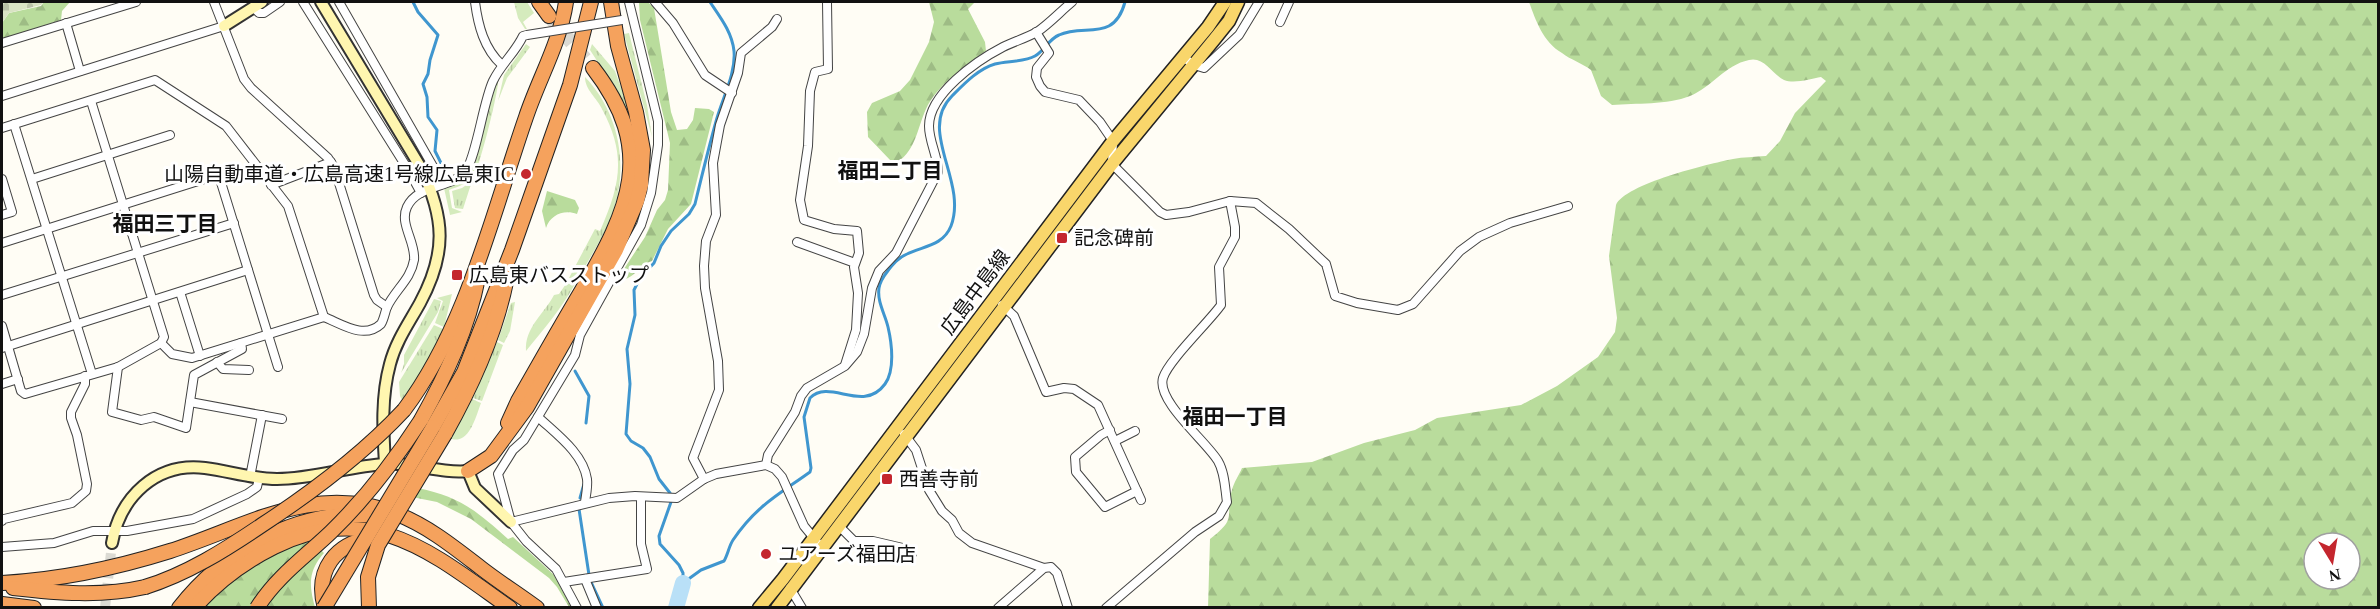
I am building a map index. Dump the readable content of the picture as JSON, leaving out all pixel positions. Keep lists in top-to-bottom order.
{
  "streets": {
    "main road": ["広島中島線"]
  },
  "districts": ["福田二丁目", "福田三丁目", "福田一丁目"],
  "places": {
    "other": ["山陽自動車道・広島高速1号線広島東IC", "ユアーズ福田店"],
    "transit": ["記念碑前", "広島東バスストップ", "西善寺前"]
  },
  "north": "bottom"
}
